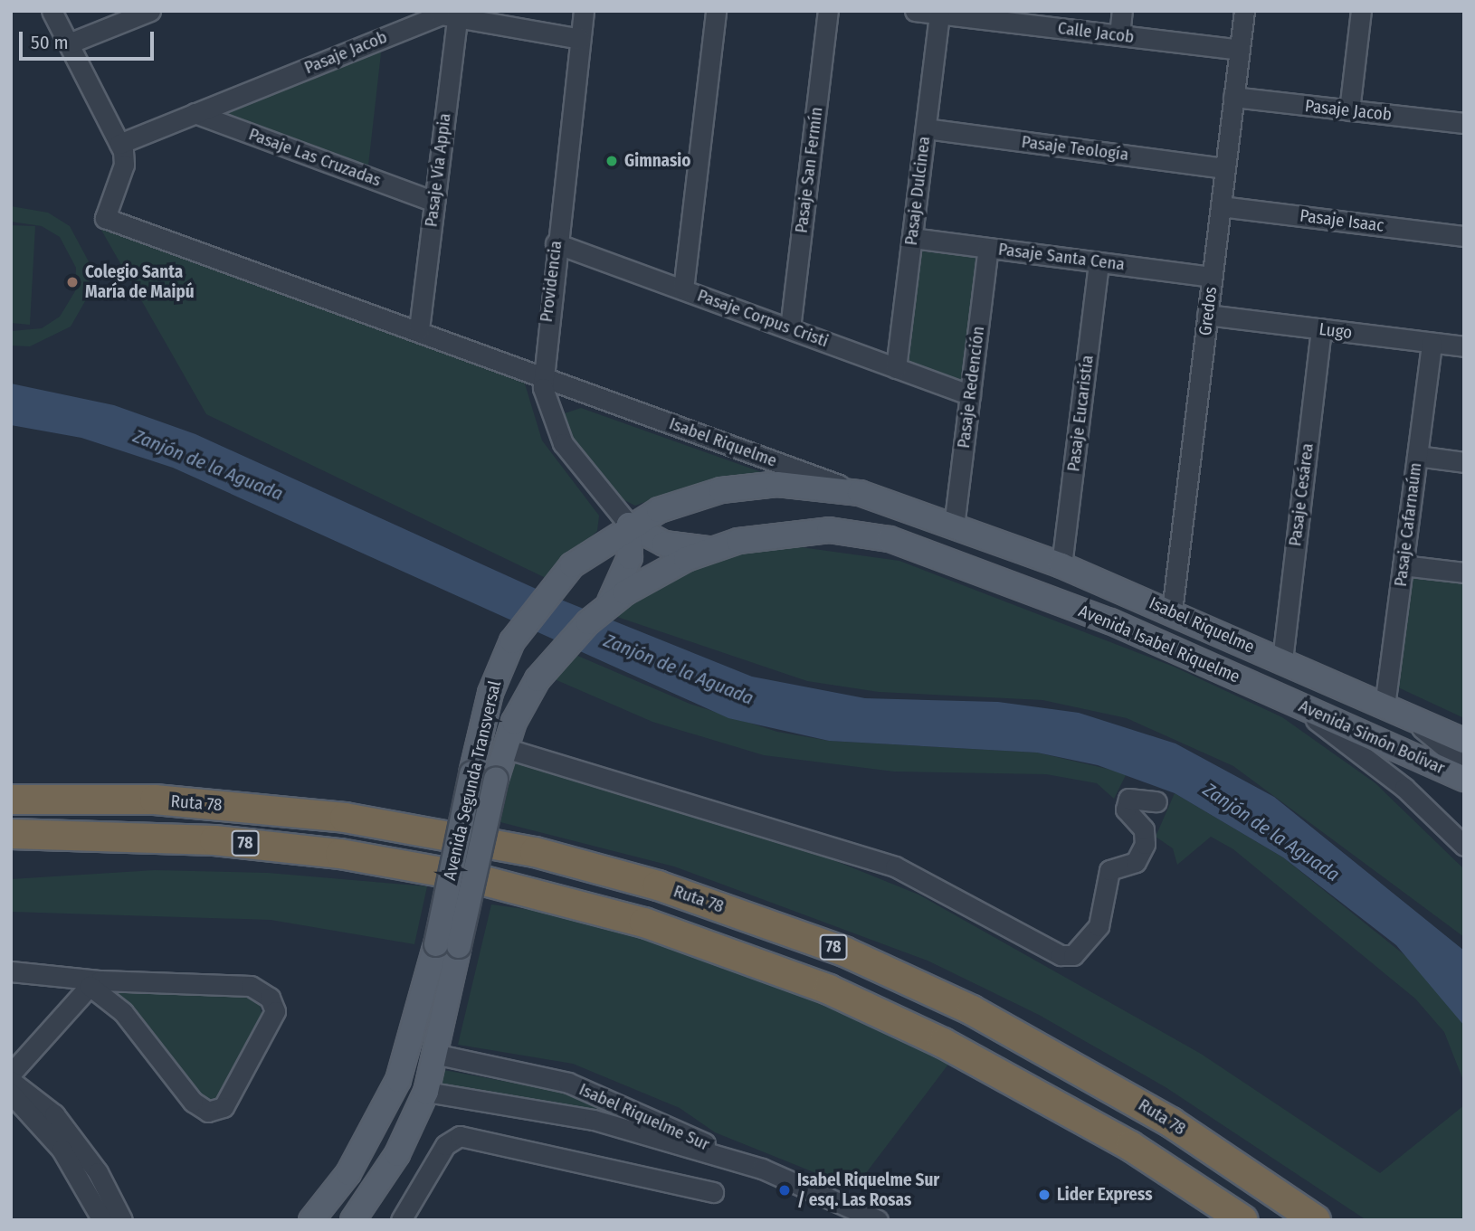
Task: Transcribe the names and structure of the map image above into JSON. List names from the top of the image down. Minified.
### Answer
{"streets":{"highway":["Ruta 78","78"],"main road":["Isabel Riquelme","Avenida Isabel Riquelme","Avenida Simón Bolívar","Avenida Segunda Transversal"],"street":["Calle Jacob","Pasaje Jacob","Pasaje Teología","Pasaje Las Cruzadas","Pasaje Vía Appia","Pasaje San Fermín","Pasaje Dulcinea","Pasaje Isaac","Pasaje Santa Cena","Providencia","Gredos","Pasaje Corpus Cristi","Lugo","Pasaje Redención","Pasaje Eucaristía","Pasaje Cesárea","Pasaje Cafarnaúm","Isabel Riquelme Sur"]},"crossings":[["Calle Jacob","Pasaje Dulcinea"],["Calle Jacob","Gredos"],["Pasaje Jacob","Pasaje Las Cruzadas"],["Pasaje Jacob","Pasaje Vía Appia"],["Pasaje Jacob","Providencia"],["Pasaje Jacob","Gredos"],["Pasaje Jacob","Isabel Riquelme"],["Pasaje Teología","Pasaje Dulcinea"],["Pasaje Teología","Gredos"],["Pasaje Las Cruzadas","Pasaje Vía Appia"],["Pasaje Vía Appia","Isabel Riquelme"],["Pasaje San Fermín","Pasaje Corpus Cristi"],["Pasaje Dulcinea","Pasaje Santa Cena"],["Pasaje Dulcinea","Pasaje Corpus Cristi"],["Pasaje Isaac","Gredos"],["Pasaje Santa Cena","Gredos"],["Pasaje Santa Cena","Pasaje Redención"],["Pasaje Santa Cena","Pasaje Eucaristía"],["Providencia","Pasaje Corpus Cristi"],["Providencia","Isabel Riquelme"],["Providencia","Avenida Segunda Transversal"],["Gredos","Lugo"],["Gredos","Isabel Riquelme"],["Pasaje Corpus Cristi","Pasaje Redención"],["Lugo","Pasaje Cesárea"],["Lugo","Pasaje Cafarnaúm"],["Pasaje Redención","Isabel Riquelme"],["Pasaje Eucaristía","Isabel Riquelme"],["Isabel Riquelme","Pasaje Cesárea"],["Isabel Riquelme","Pasaje Cafarnaúm"],["Isabel Riquelme","Avenida Simón Bolívar"],["Isabel Riquelme","Avenida Segunda Transversal"],["Pasaje Cafarnaúm","Avenida Simón Bolívar"],["Avenida Isabel Riquelme","Avenida Simón Bolívar"],["Avenida Isabel Riquelme","Avenida Segunda Transversal"],["Avenida Segunda Transversal","Isabel Riquelme Sur"]],"water":["Zanjón de la Aguada"],"places":["Gimnasio","Colegio Santa María de Maipú","Isabel Riquelme Sur / esq. Las Rosas","Lider Express"],"scale_bar":"50 m"}
